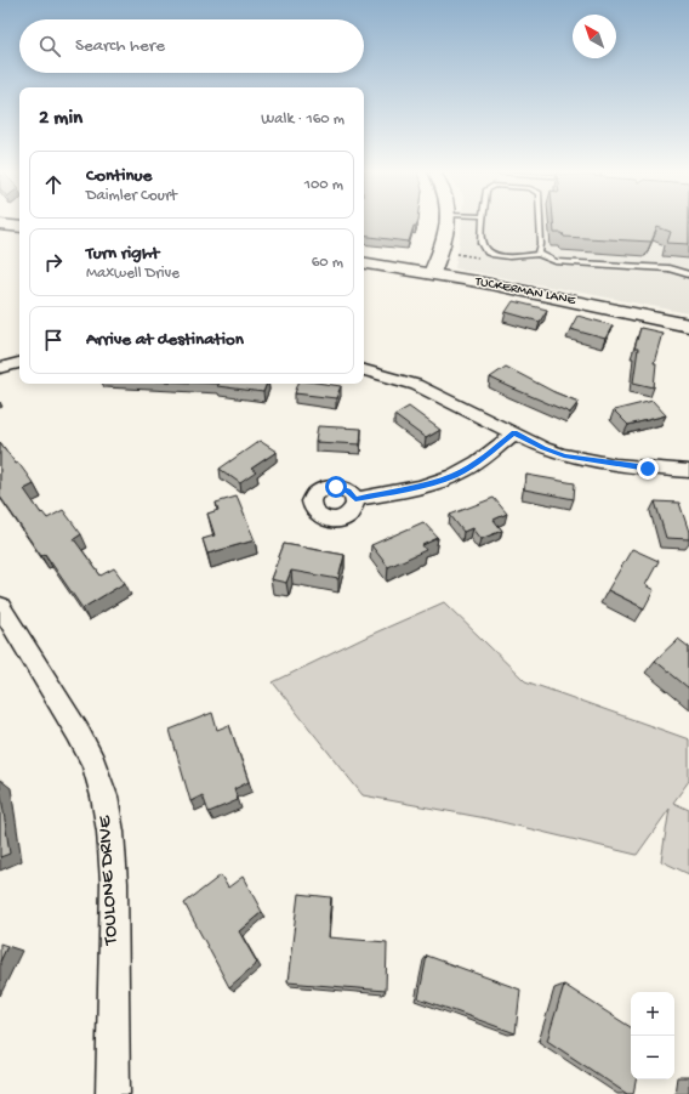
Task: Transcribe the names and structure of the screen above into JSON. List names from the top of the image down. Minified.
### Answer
{"streets":{"main road":["TUCKERMAN LANE"],"street":["TOULONE DRIVE"]},"north":"top left","page":{"search":"Search here","heading":["2 min","Walk · 160 m"],"list":[["Continue","Daimler Court","100 m"],["Turn right","Maxwell Drive","60 m"],"Arrive at destination"],"map_buttons":["+","−"]}}
